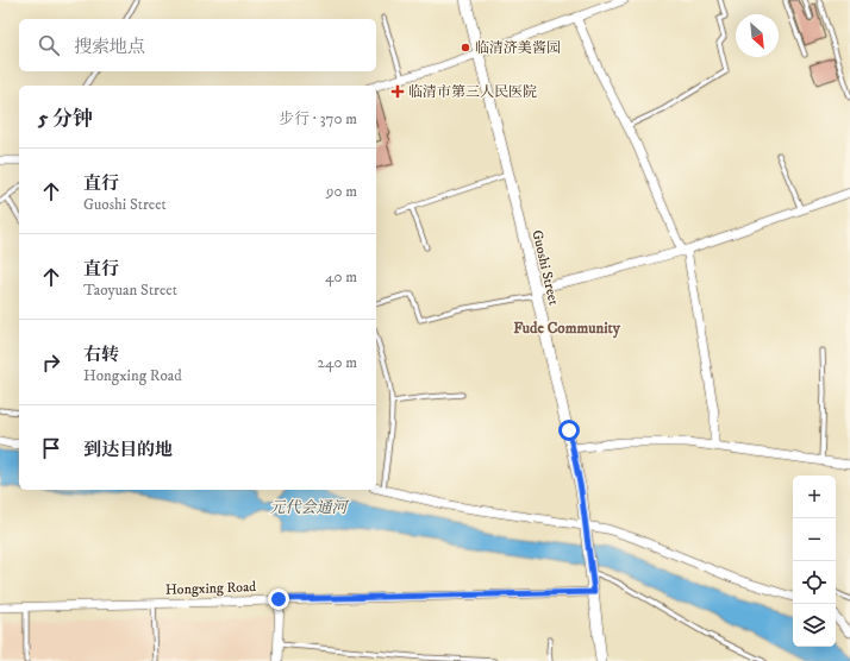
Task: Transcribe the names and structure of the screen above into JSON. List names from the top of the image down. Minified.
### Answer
{"streets":{"street":["Guoshi Street","Hongxing Road"]},"crossings":[["Guoshi Street","Hongxing Road"]],"districts":["Fude Community"],"water":["元代会通河"],"places":{"other":["临清济美酱园"],"health":["临清市第三人民医院"]},"north":"bottom right","page":{"search":"搜索地点","heading":["5 分钟","步行 · 370 m"],"list":[["直行","Guoshi Street","90 m"],["直行","Taoyuan Street","40 m"],["右转","Hongxing Road","240 m"],"到达目的地"],"map_buttons":["+","−"]}}
